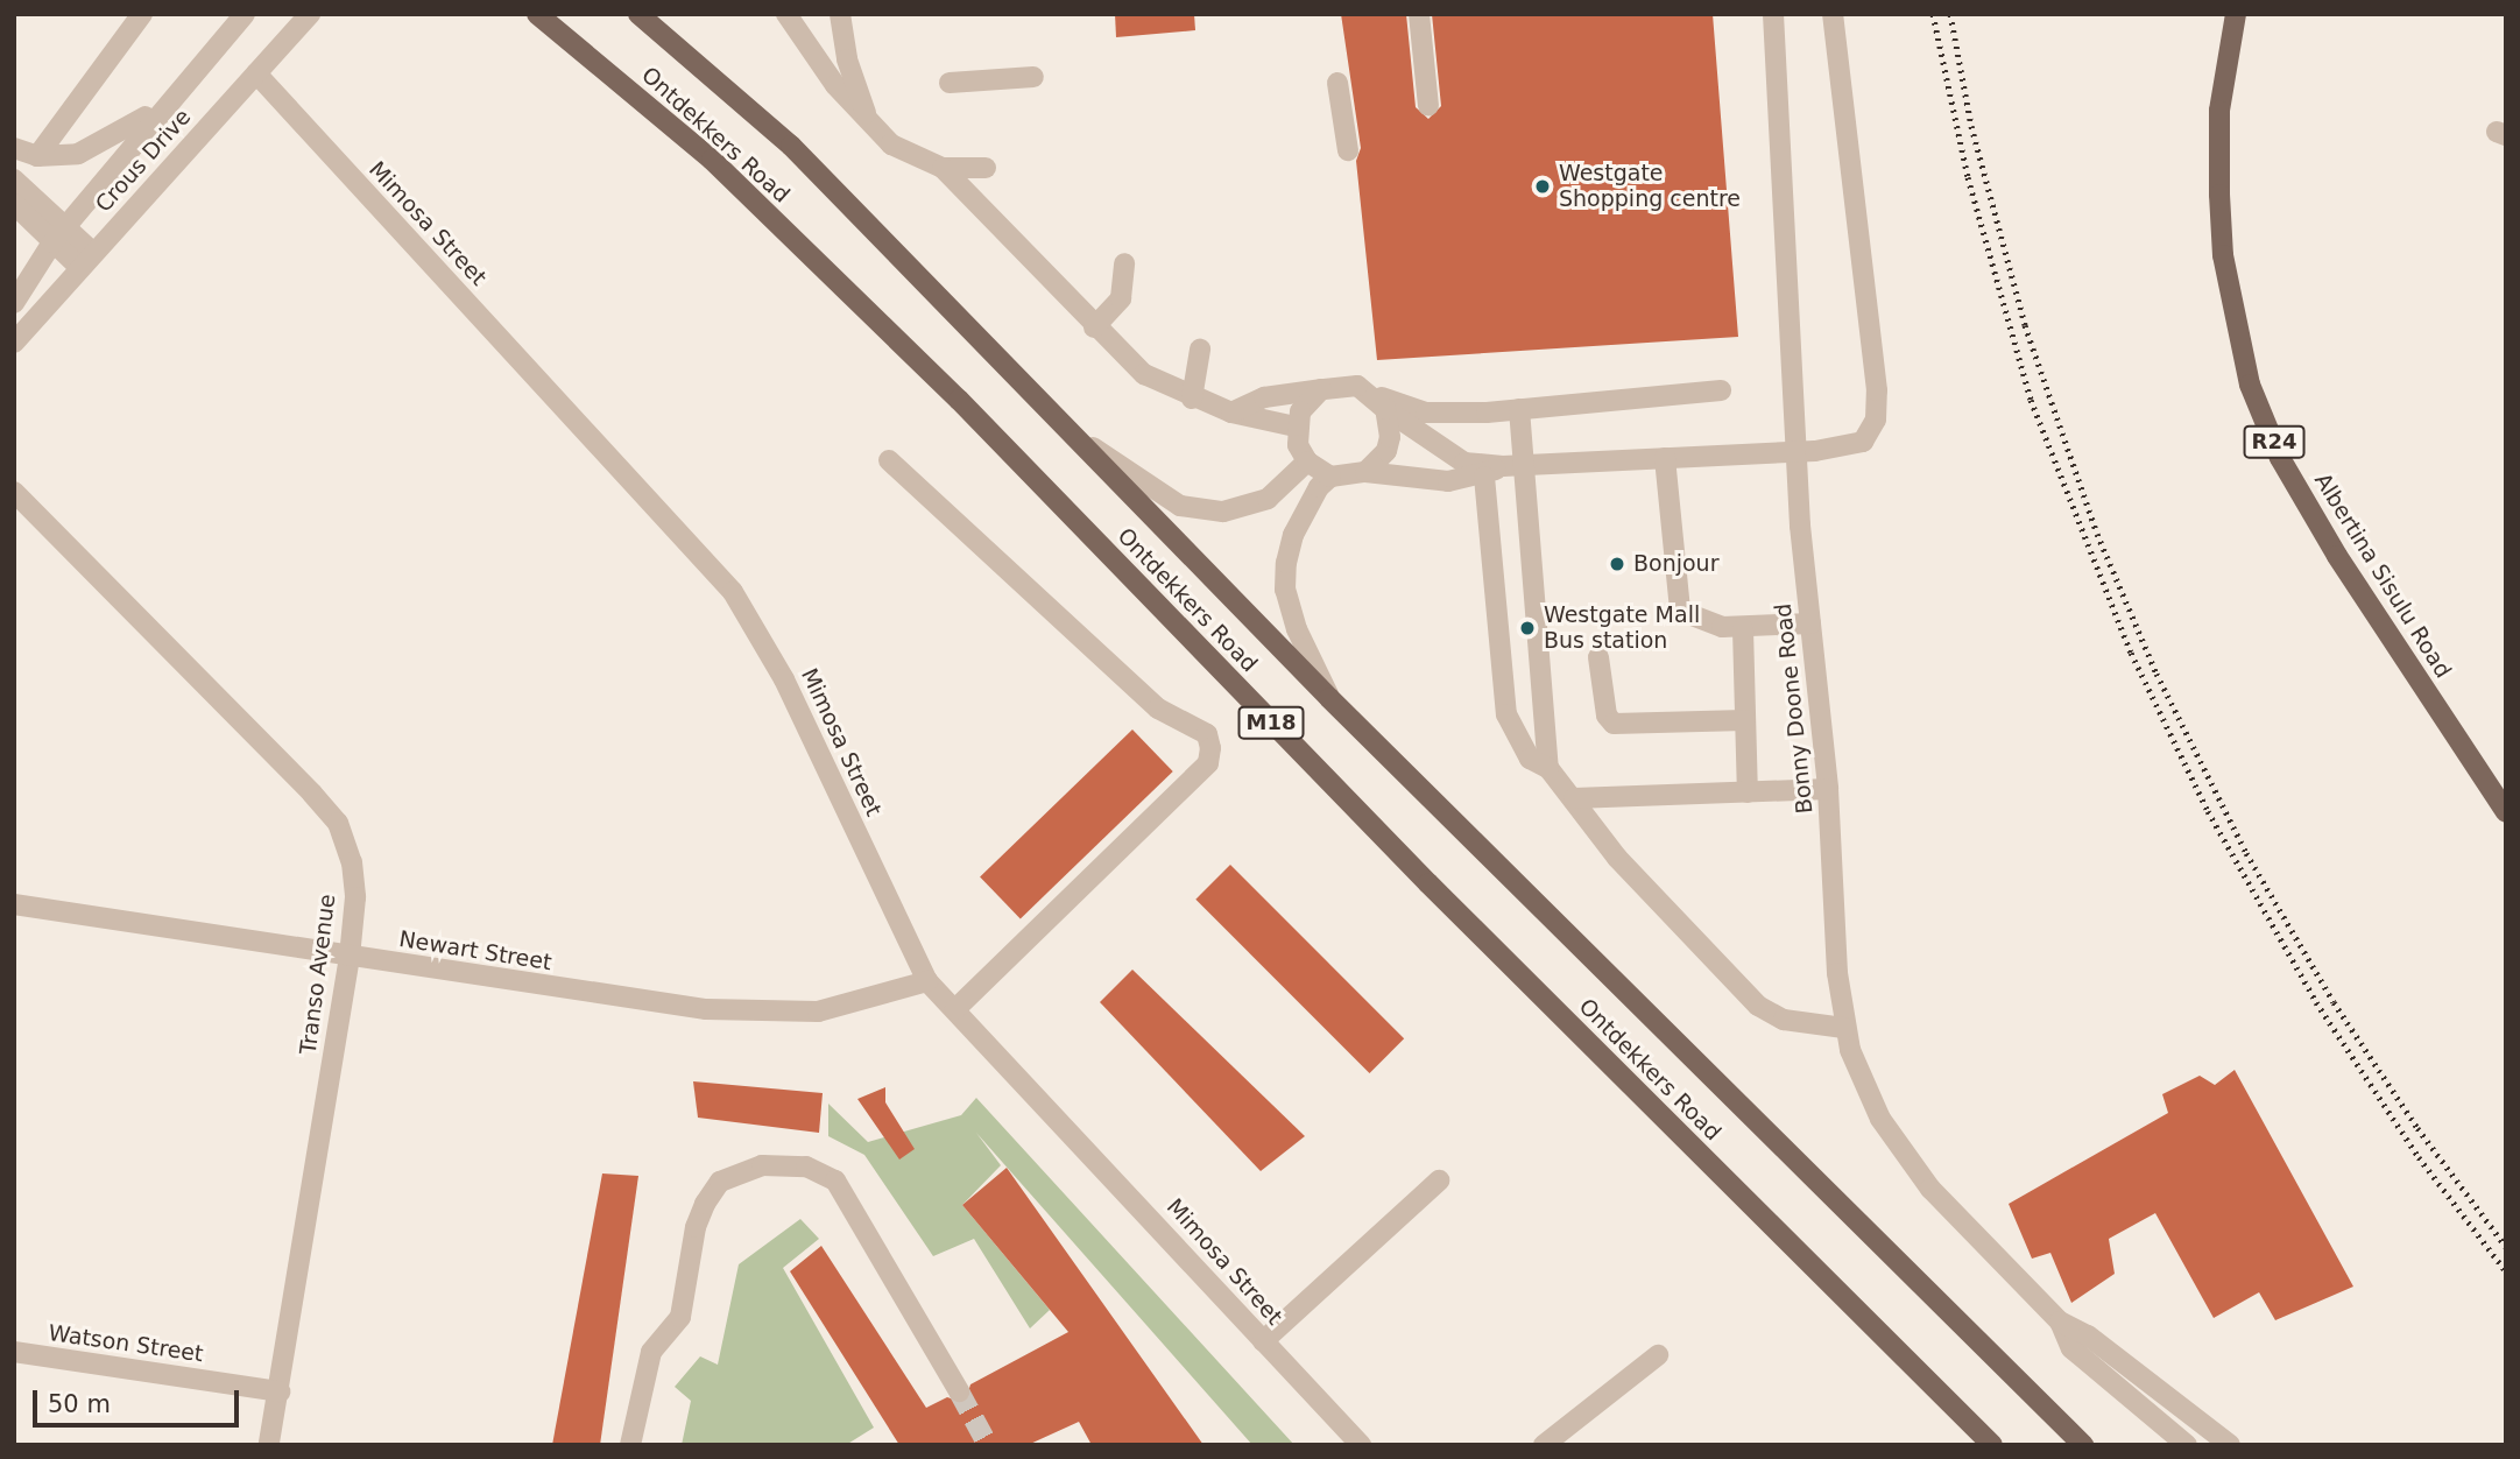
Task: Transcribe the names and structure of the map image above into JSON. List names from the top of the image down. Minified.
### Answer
{"streets":{"main road":["Ontdekkers Road","R24","Albertina Sisulu Road","M18"],"street":["Crous Drive","Mimosa Street","Bonny Doone Road","Newart Street","Transo Avenue","Watson Street"]},"crossings":[["Crous Drive","Mimosa Street"],["Mimosa Street","Newart Street"],["Newart Street","Transo Avenue"],["Transo Avenue","Watson Street"]],"places":["Westgate Shopping centre","Bonjour","Westgate Mall Bus station"],"scale_bar":"50 m"}
